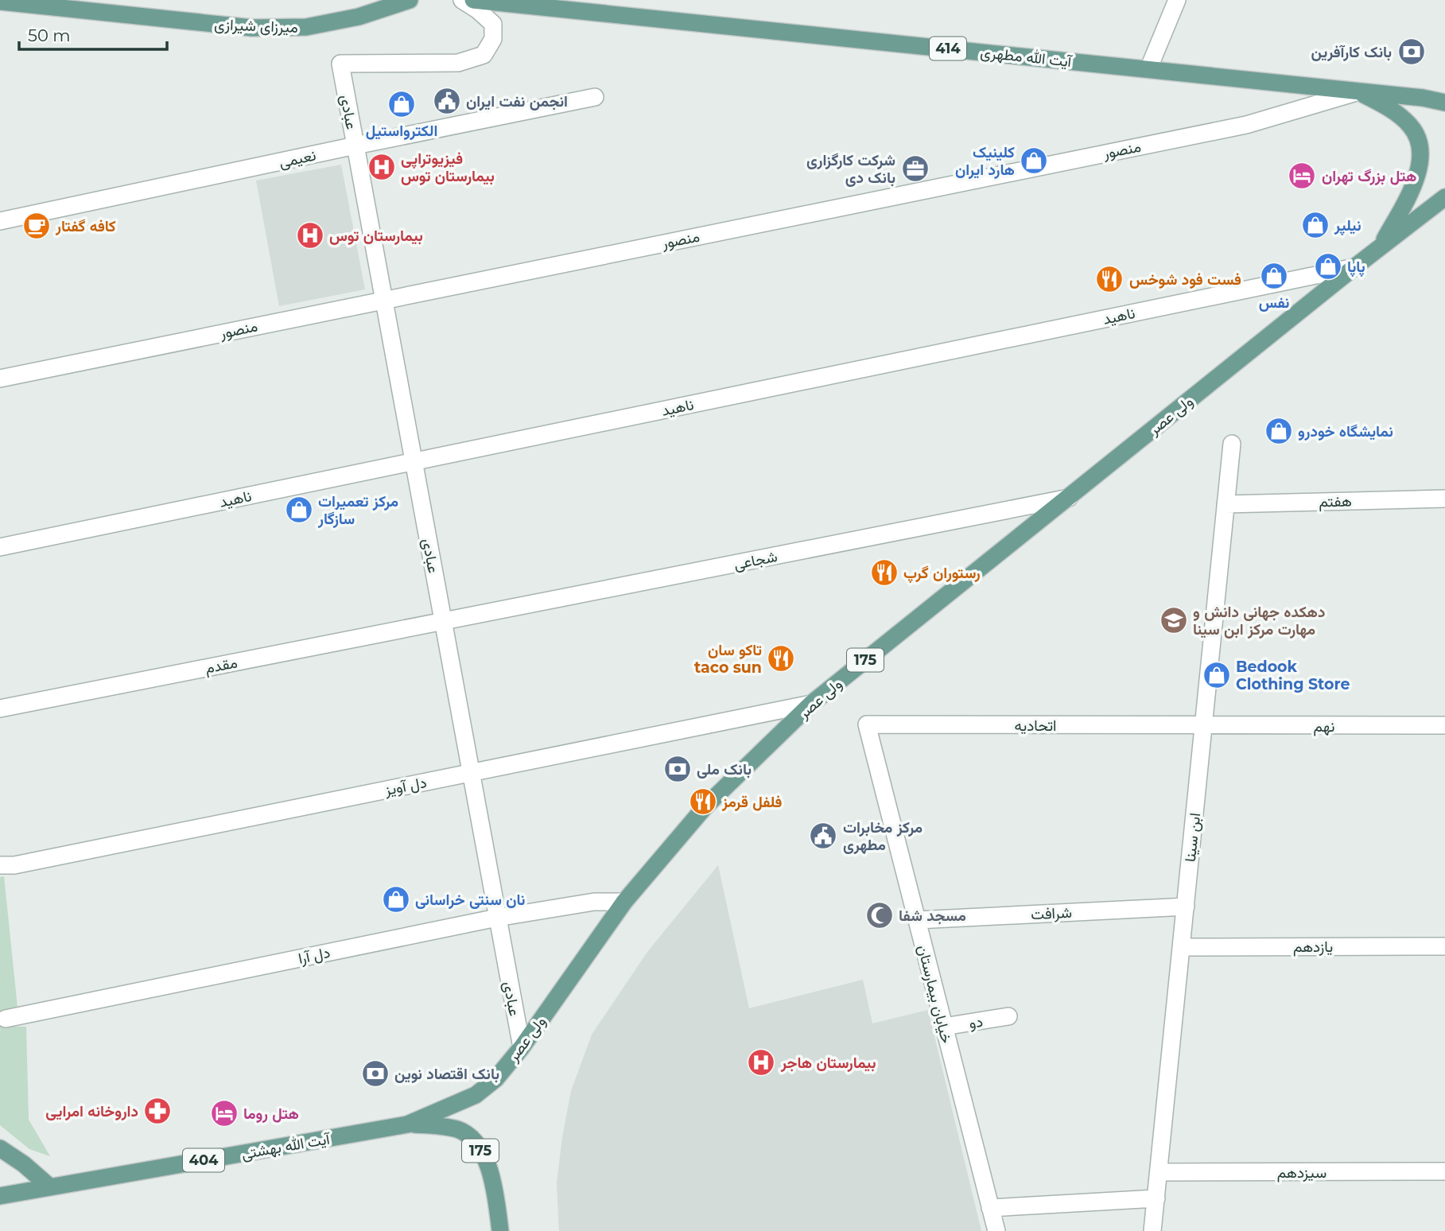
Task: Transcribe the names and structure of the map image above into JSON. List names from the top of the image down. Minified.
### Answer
{"streets":{"main road":["میرزای شیرازی","414","آیت الله مطهری","ولی عصر","175","آیت الله بهشتی","404"],"street":["عبادی","منصور","نعیمی","ناهید","هفتم","شجاعی","مقدم","اتحادیه","نهم","دل آویز","ابن سینا","شرافت","یازدهم","دل آرا","خیابان بیمارستان","دو","سیزدهم"]},"crossings":[["آیت الله مطهری","منصور"],["عبادی","منصور"],["عبادی","نعیمی"],["عبادی","ناهید"],["عبادی","ولی عصر"],["عبادی","شجاعی"],["عبادی","مقدم"],["عبادی","دل آویز"],["عبادی","دل آرا"],["ناهید","ولی عصر"],["ولی عصر","شجاعی"],["ولی عصر","175"],["ولی عصر","دل آویز"],["ولی عصر","دل آرا"],["ولی عصر","آیت الله بهشتی"],["هفتم","ابن سینا"],["شجاعی","مقدم"],["175","آیت الله بهشتی"],["اتحادیه","نهم"],["اتحادیه","ابن سینا"],["اتحادیه","خیابان بیمارستان"],["نهم","ابن سینا"],["ابن سینا","شرافت"],["ابن سینا","یازدهم"],["ابن سینا","سیزدهم"],["شرافت","خیابان بیمارستان"],["خیابان بیمارستان","دو"]],"places":{"bank":["بانک کارآفرین","بانک ملی","بانک اقتصاد نوین"],"public building":["انجمن نفت ایران","مرکز مخابرات مطهری"],"shop":["الکترواستیل","کلینیک هارد ایران","نیلپر","پاپا","نفس","نمایشگاه خودرو","مرکز تعمیرات سازگار","Bedook Clothing Store","نان سنتی خراسانی"],"hospital":["فیزیوتراپی بیمارستان توس","بیمارستان توس","بیمارستان هاجر"],"office":["شرکت کارگزاری بانک دی"],"hotel":["هتل بزرگ تهران","هتل روما"],"cafe":["کافه گفتار"],"restaurant":["فست فود شوخس","رستوران گرپ","تاکو سان taco sun","فلفل‌ قرمز"],"school or university":["دهکده جهانی دانش و مهارت مرکز ابن سینا"],"mosque":["مسجد شفا"],"pharmacy":["داروخانه امرایی"]},"scale_bar":"50 m"}
